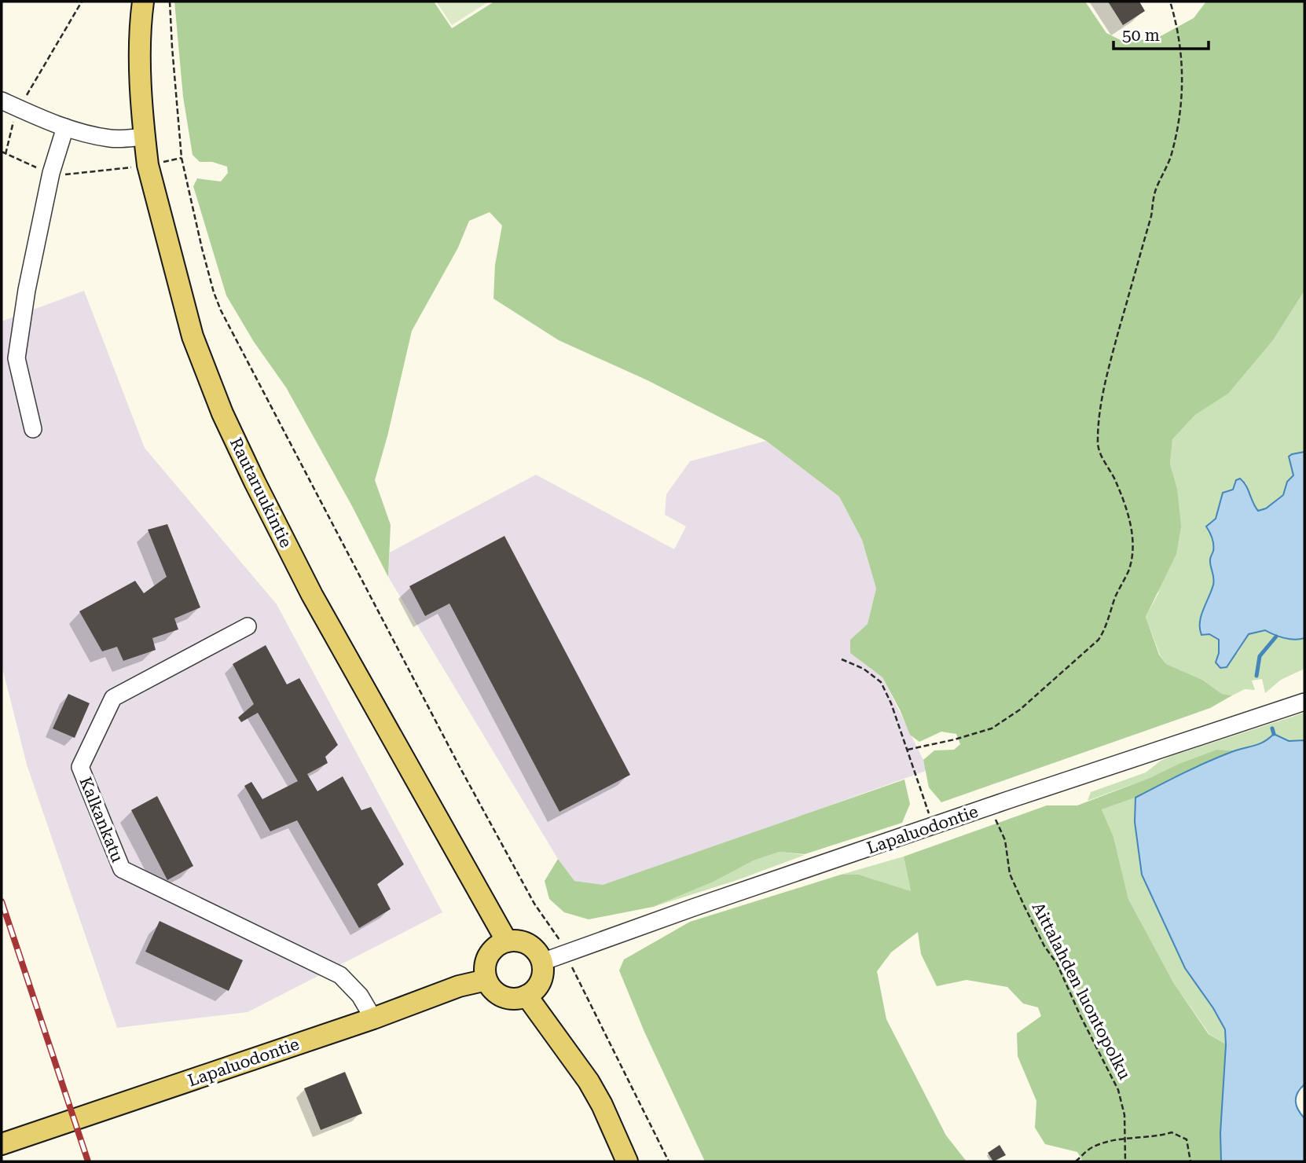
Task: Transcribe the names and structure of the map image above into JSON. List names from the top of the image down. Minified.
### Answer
{"streets":{"main road":["Rautaruukintie","Lapaluodontie"],"street":["Kalkankatu"],"path":["Aittalahden luontopolku"]},"crossings":[["Rautaruukintie","Lapaluodontie"],["Kalkankatu","Lapaluodontie"],["Lapaluodontie","Aittalahden luontopolku"]],"scale_bar":"50 m"}
